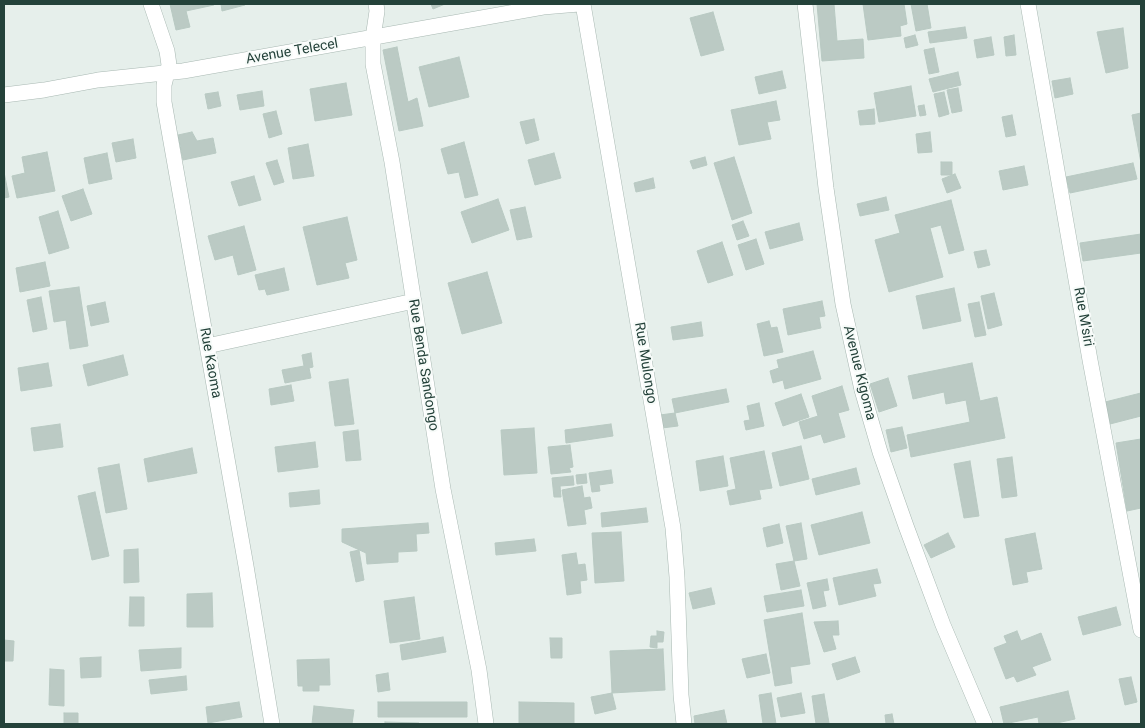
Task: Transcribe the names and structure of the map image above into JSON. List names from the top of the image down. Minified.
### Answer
{"streets":{"street":["Avenue Telecel","Rue M'siri","Rue Kaoma","Rue Mulongo","Rue Benda Sandongo","Avenue Kigoma"]},"crossings":[["Avenue Telecel","Rue Kaoma"],["Avenue Telecel","Rue Benda Sandongo"]]}
